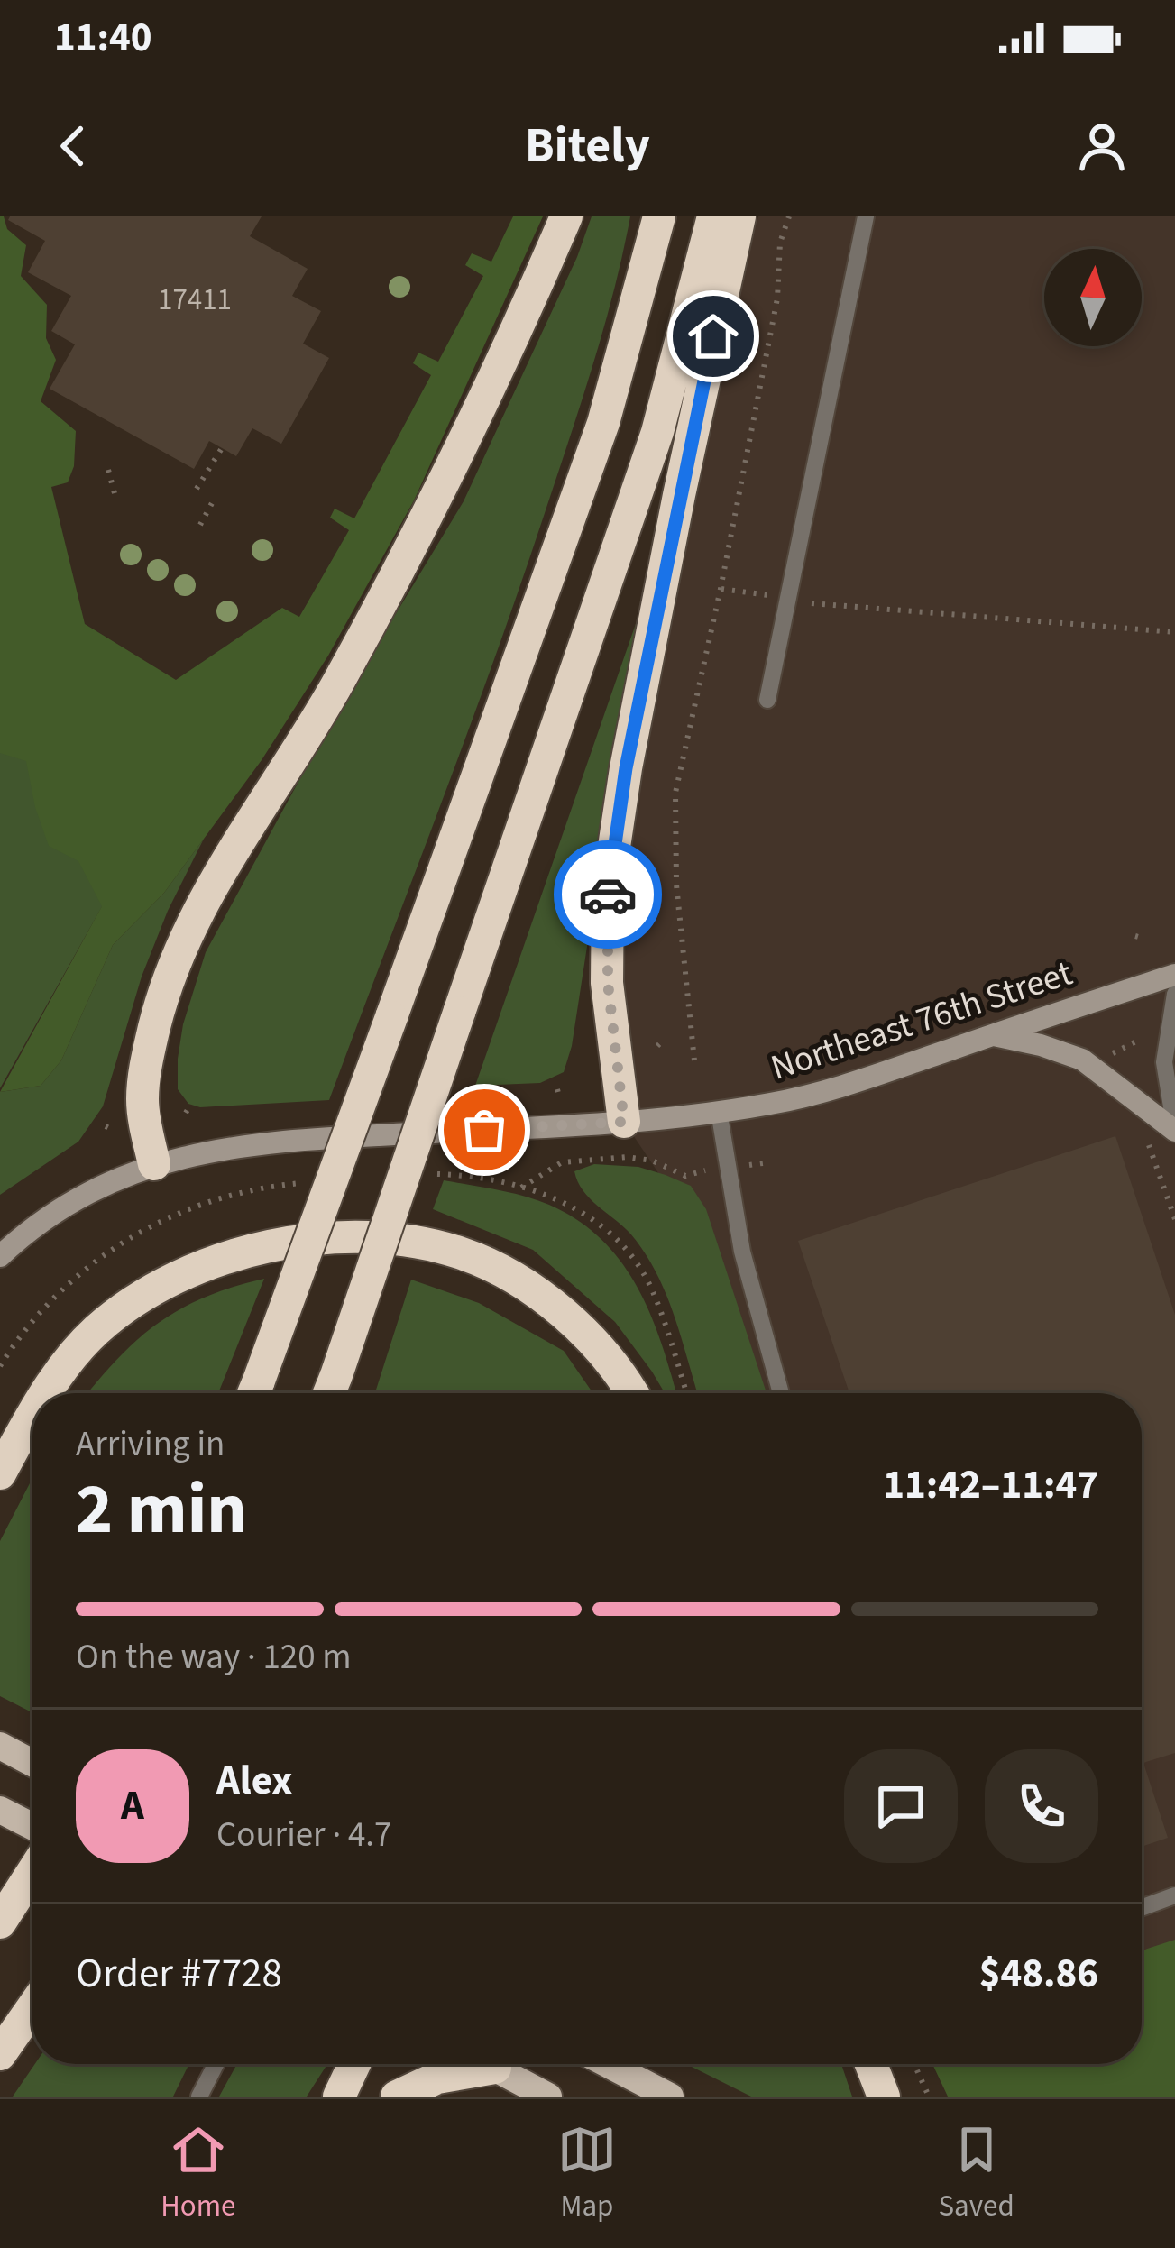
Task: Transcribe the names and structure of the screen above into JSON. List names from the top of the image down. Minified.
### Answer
{"streets":{"street":["Northeast 76th Street"]},"house_numbers":["17411"],"north":"top","page":{"status":"11:40","header":"Bitely","heading":["2 min","Arriving in","11:42–11:47"],"panel":["Alex","Courier · 4.7","Order #7728","$48.86"],"bar":"On the way · 120 m","round":"A","tabs":["Home","Map","Saved"]}}
